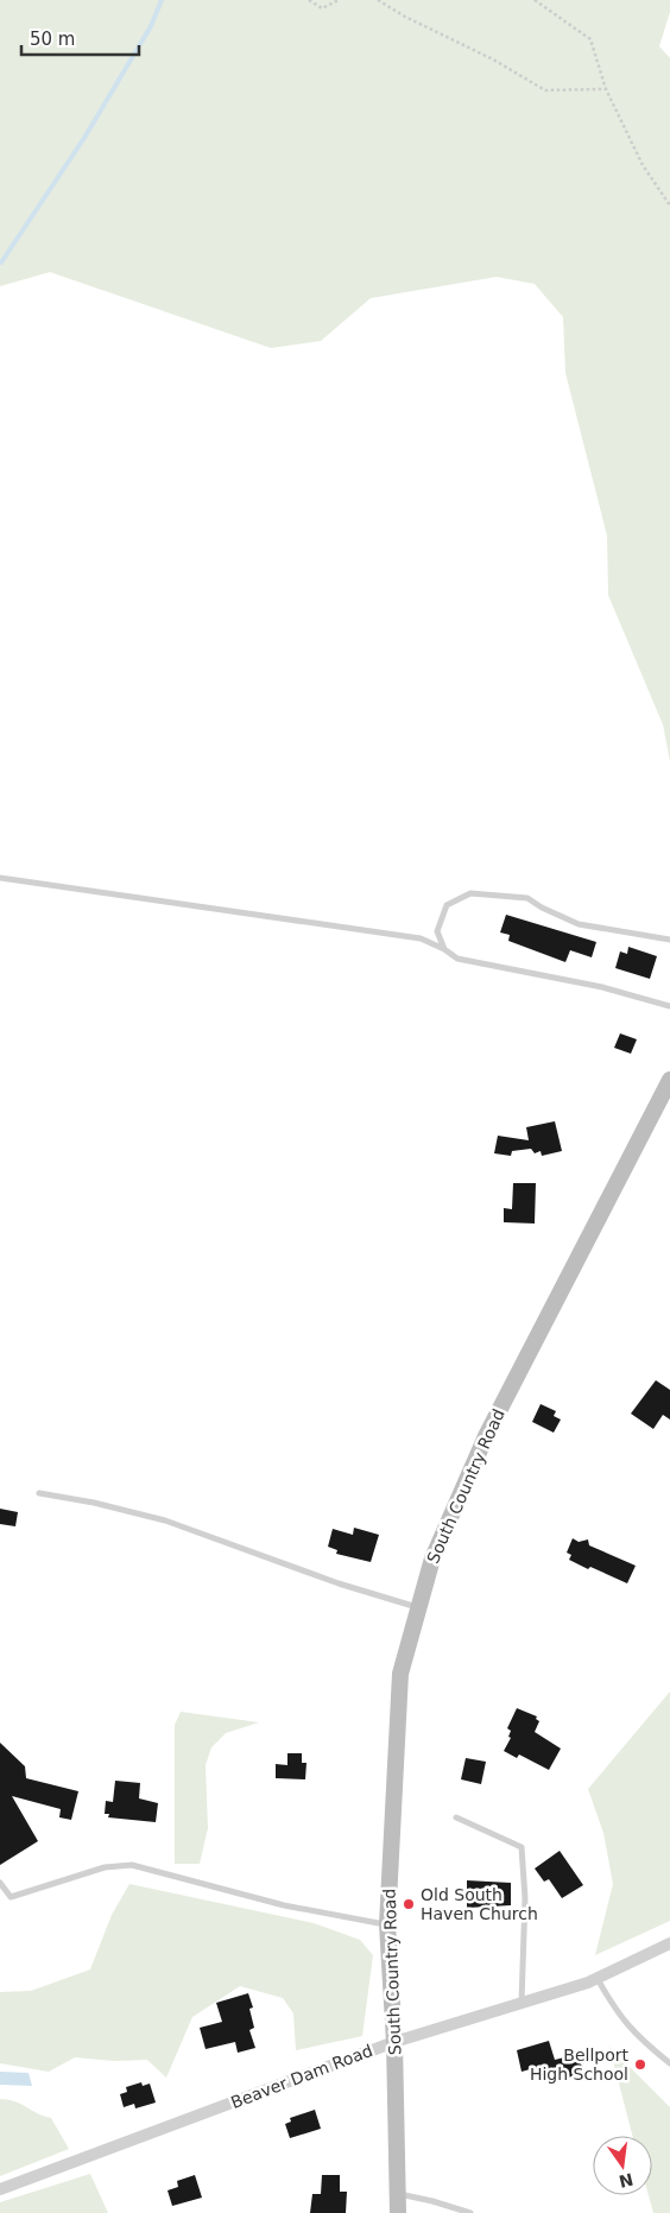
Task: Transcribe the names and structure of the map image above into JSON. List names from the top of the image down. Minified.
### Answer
{"streets":{"main road":["South Country Road"],"street":["Beaver Dam Road"]},"crossings":[["South Country Road","Beaver Dam Road"]],"places":["Old South Haven Church","Bellport High School"],"scale_bar":"50 m","north":"bottom"}
